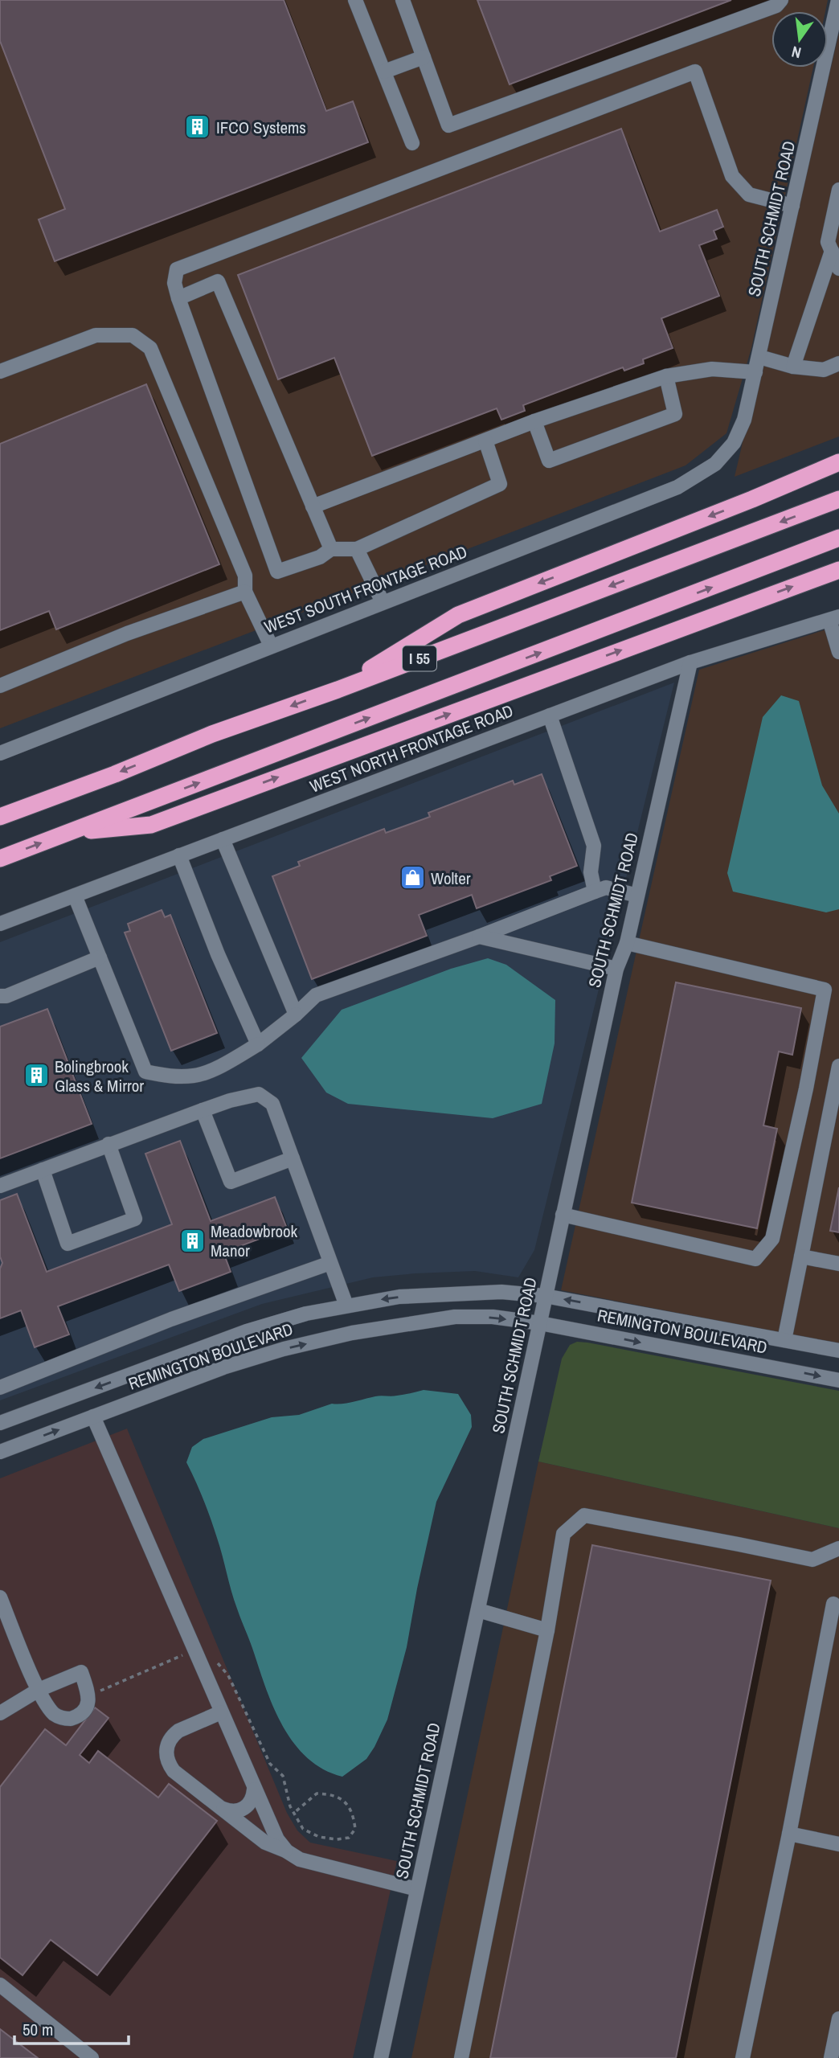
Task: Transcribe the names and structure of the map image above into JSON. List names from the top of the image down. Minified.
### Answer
{"streets":{"highway":["I 55"],"street":["SOUTH SCHMIDT ROAD","WEST SOUTH FRONTAGE ROAD","WEST NORTH FRONTAGE ROAD","REMINGTON BOULEVARD"]},"crossings":[["SOUTH SCHMIDT ROAD","WEST SOUTH FRONTAGE ROAD"],["SOUTH SCHMIDT ROAD","WEST NORTH FRONTAGE ROAD"],["SOUTH SCHMIDT ROAD","REMINGTON BOULEVARD"]],"places":{"building":["IFCO Systems","Bolingbrook Glass & Mirror","Meadowbrook Manor"],"shop":["Wolter"]},"scale_bar":"50 m","north":"bottom"}
